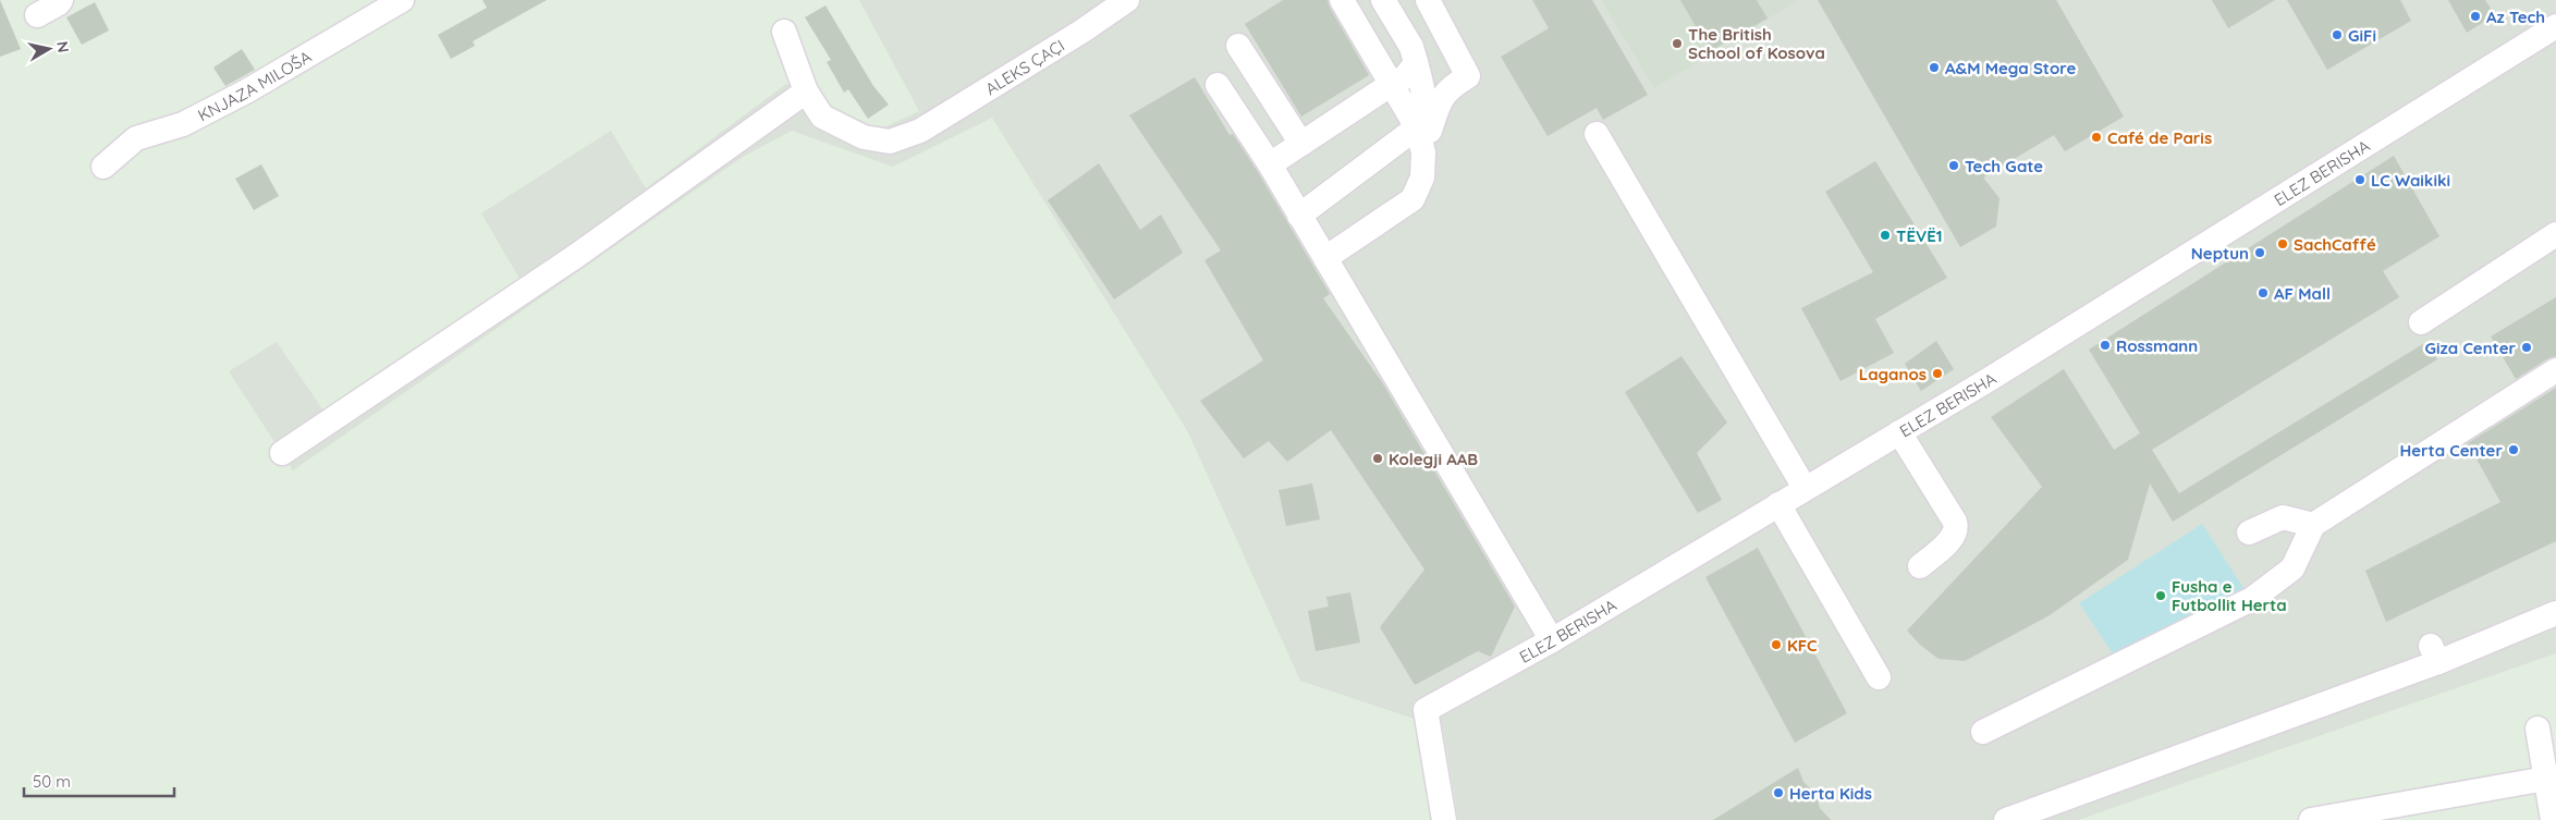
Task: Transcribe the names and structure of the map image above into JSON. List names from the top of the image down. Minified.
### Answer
{"streets":{"street":["ALEKS ÇAÇI","KNJAZA MILOŠA","ELEZ BERISHA"]},"places":["Az Tech","GiFi","The British School of Kosova","A&M Mega Store","Café de Paris","Tech Gate","LC Waikiki","TËVË1","SachCaffé","Neptun","AF Mall","Rossmann","Giza Center","Laganos","Herta Center","Kolegji AAB","Fusha e Futbollit Herta","KFC","Herta Kids"],"scale_bar":"50 m","north":"right"}
